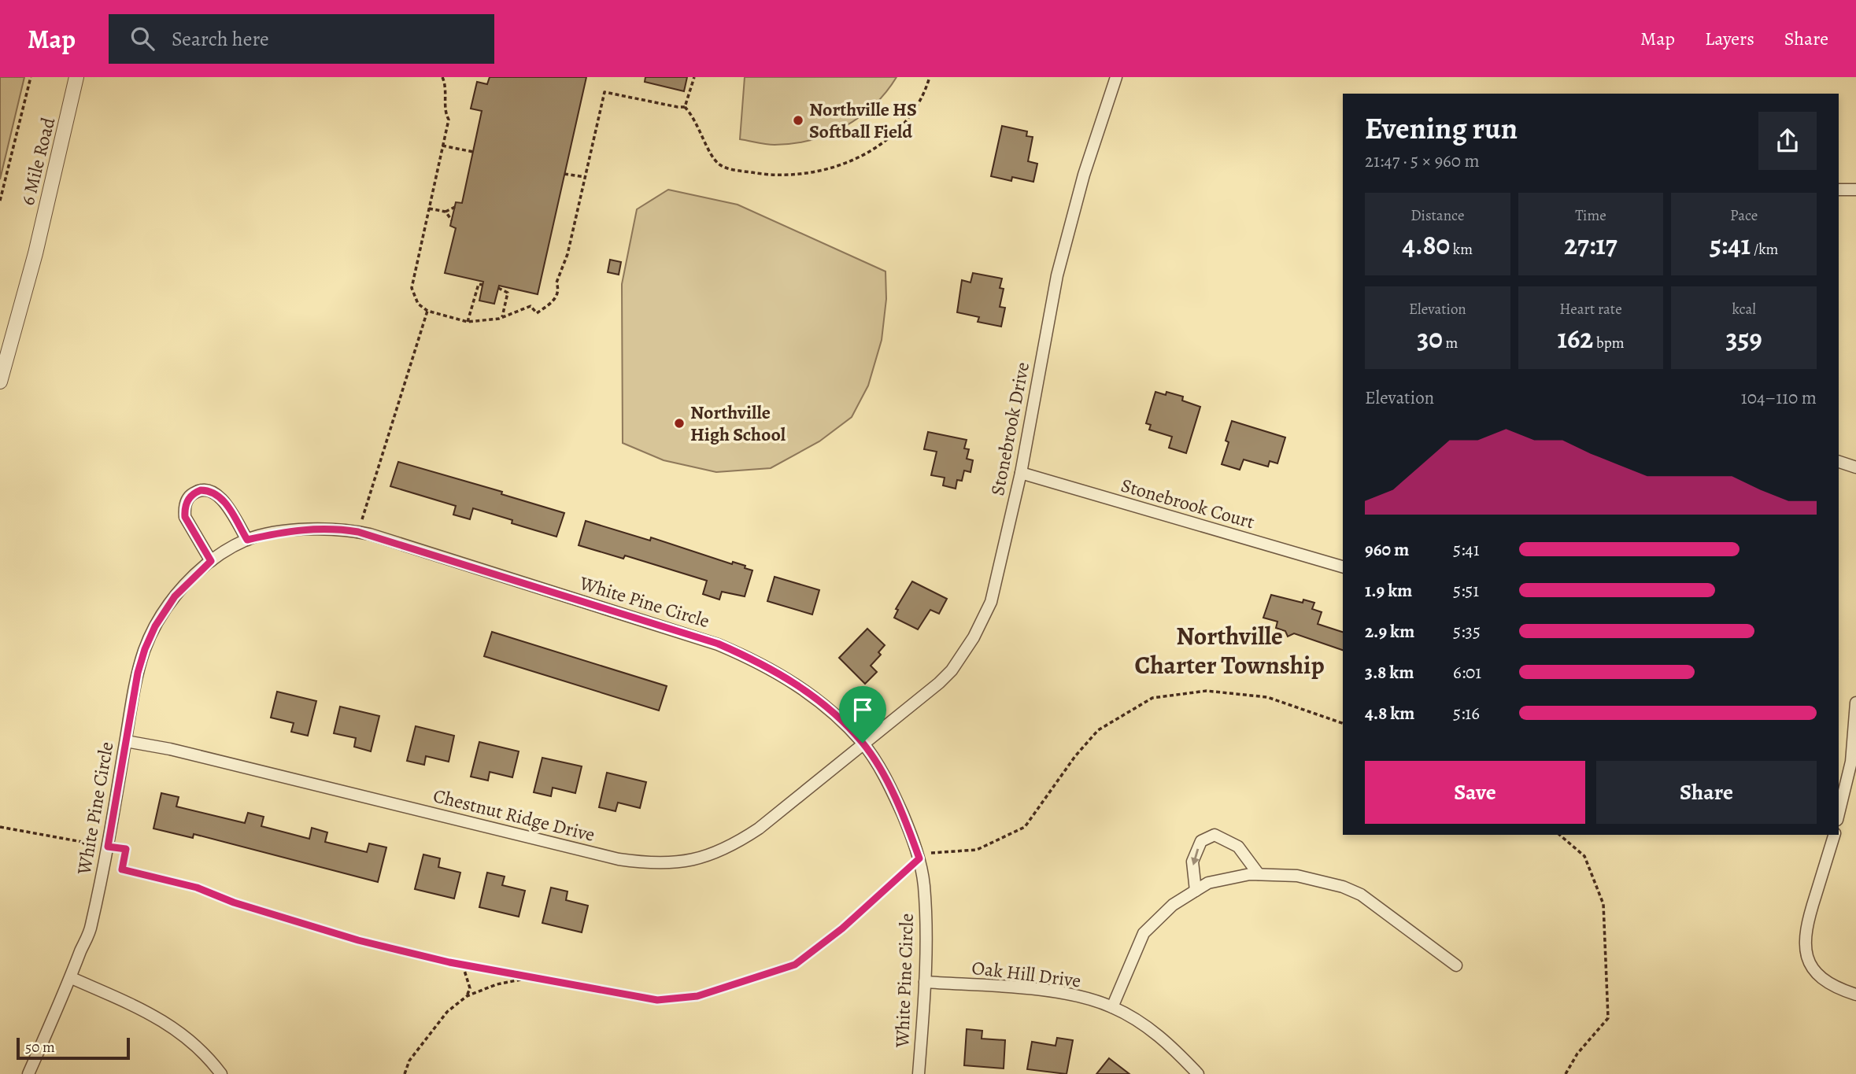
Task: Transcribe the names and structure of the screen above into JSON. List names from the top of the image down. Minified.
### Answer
{"streets":{"street":["6 Mile Road","Stonebrook Drive","Stonebrook Court","White Pine Circle","Chestnut Ridge Drive","Oak Hill Drive"]},"crossings":[["Stonebrook Drive","Stonebrook Court"],["Stonebrook Drive","White Pine Circle"],["Stonebrook Drive","Chestnut Ridge Drive"],["White Pine Circle","Chestnut Ridge Drive"],["White Pine Circle","Oak Hill Drive"]],"districts":["Northville Charter Township"],"places":["Northville HS Softball Field","Northville High School"],"scale_bar":"50 m","page":{"header":"Map","search":"Search here","nav":["Map","Layers","Share"],"heading":["Evening run","21:47 · 5 × 960 m"],"stats":[["Distance","4.80 km"],["Time","27:17"],["Pace","5:41 /km"],["Elevation","30 m"],["Heart rate","162 bpm"],["kcal","359"]],"chart":["Elevation","104–110 m"],"list":[{"name":"960 m","note":"5:41"},{"name":"1.9 km","note":"5:51"},{"name":"2.9 km","note":"5:35"},{"name":"3.8 km","note":"6:01"},{"name":"4.8 km","note":"5:16"}],"buttons":["Save","Share"],"scale":"50 m"}}
